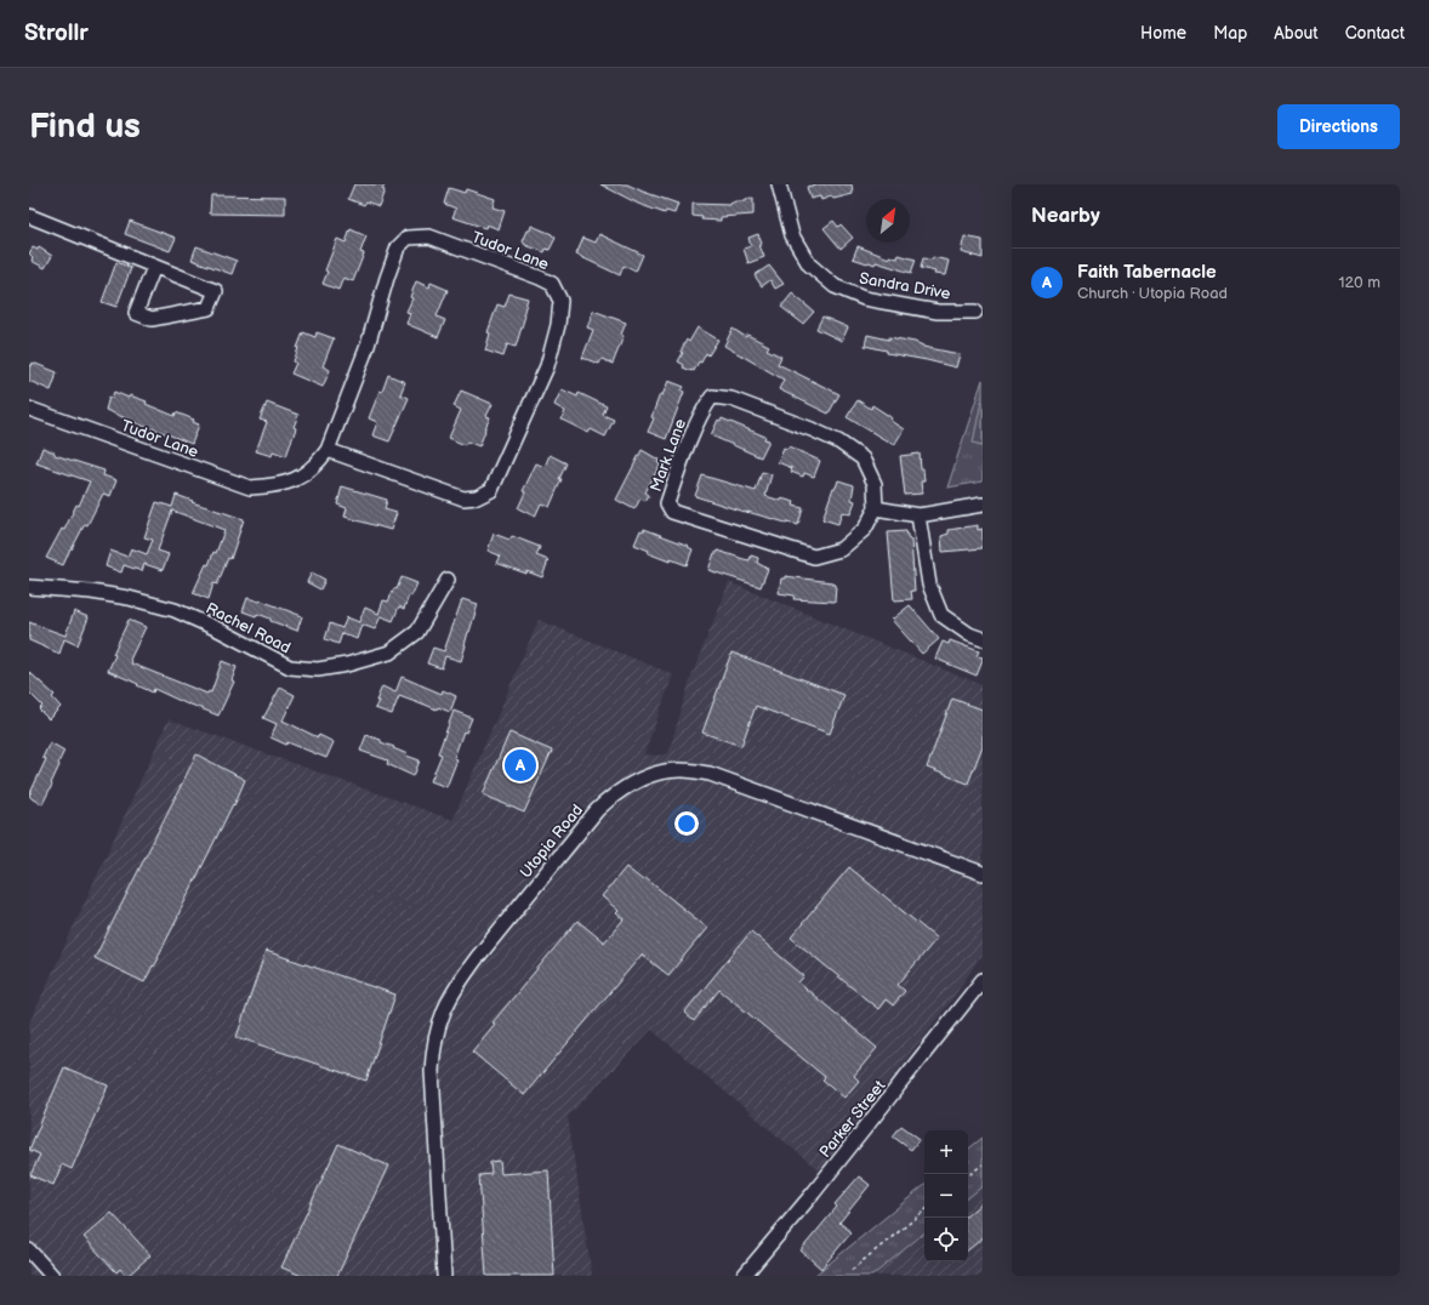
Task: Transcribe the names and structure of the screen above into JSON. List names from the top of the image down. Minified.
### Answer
{"streets":{"street":["Tudor Lane","Sandra Drive","Mark Lane","Rachel Road","Utopia Road","Parker Street"]},"north":"top right","page":{"header":"Strollr","nav":["Home","Map","About","Contact"],"buttons":"Directions","title":"Find us","heading":"Nearby","list":[{"mark":"A","name":"Faith Tabernacle","note":"Church · Utopia Road","value":"120 m"}],"pins":"A","map_buttons":["+","−"]}}
